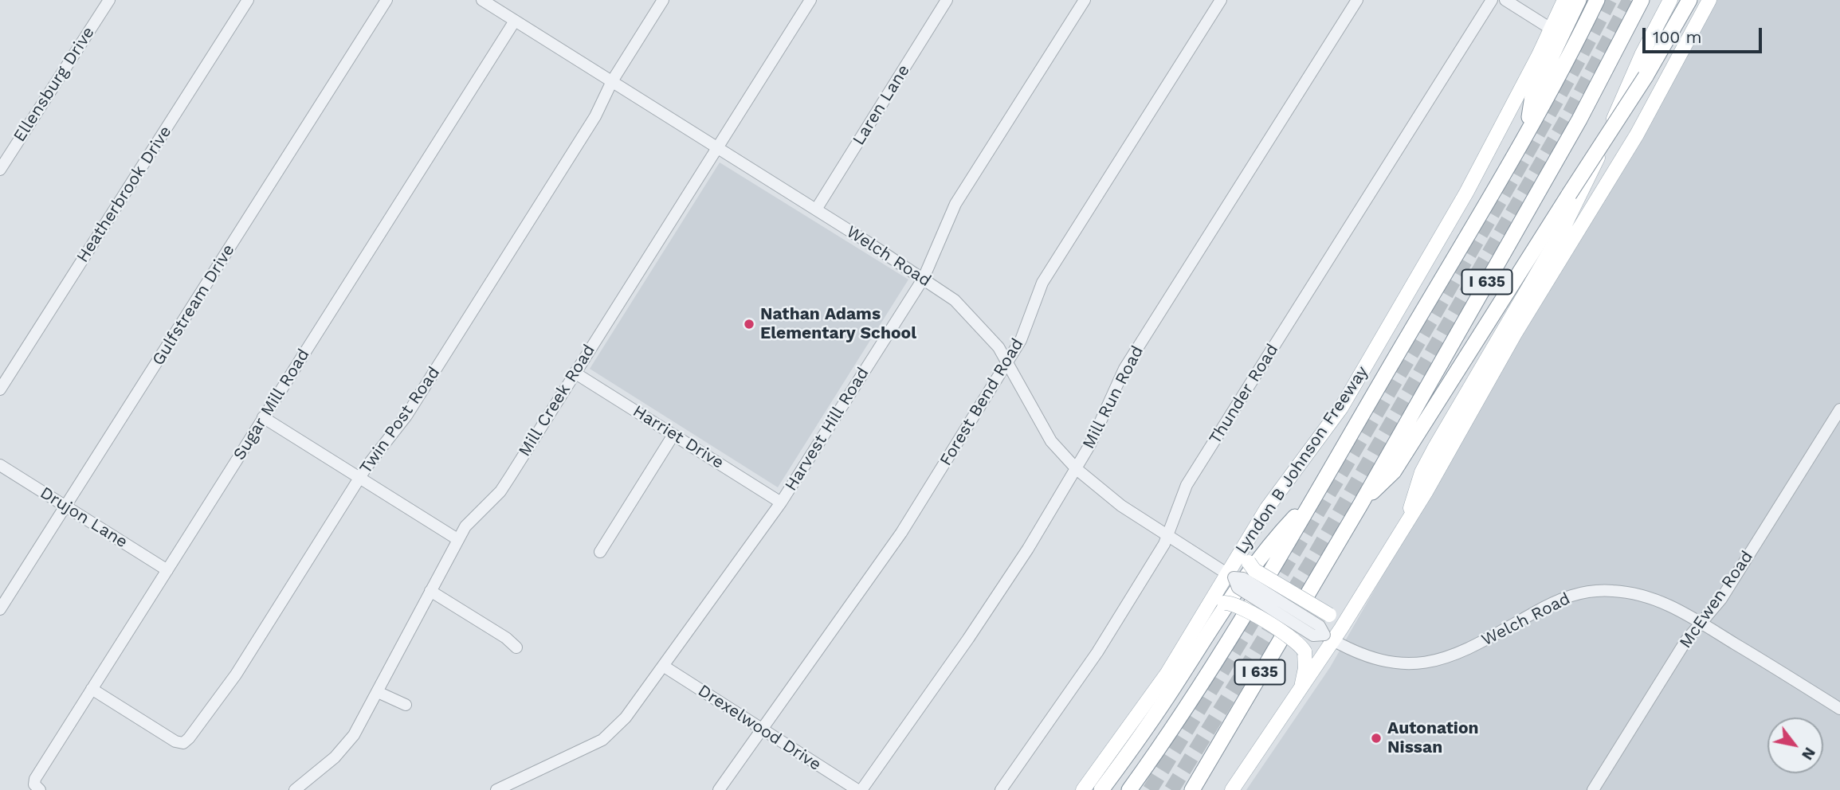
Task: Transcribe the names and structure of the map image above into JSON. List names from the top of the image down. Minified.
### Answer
{"streets":{"highway":["I 635","Lyndon B Johnson Freeway"],"street":["Ellensburg Drive","Laren Lane","Heatherbrook Drive","Welch Road","Gulfstream Drive","Thunder Road","Mill Run Road","Mill Creek Road","Forest Bend Road","Sugar Mill Road","Twin Post Road","Harvest Hill Road","Harriet Drive","Drujon Lane","McEwen Road","Drexelwood Drive"]},"crossings":[["Laren Lane","Welch Road"],["Welch Road","Thunder Road"],["Welch Road","Mill Run Road"],["Welch Road","Mill Creek Road"],["Welch Road","Forest Bend Road"],["Welch Road","Sugar Mill Road"],["Welch Road","Twin Post Road"],["Welch Road","Harvest Hill Road"],["Welch Road","Lyndon B Johnson Freeway"],["Welch Road","McEwen Road"],["Gulfstream Drive","Drujon Lane"],["Mill Creek Road","Harriet Drive"],["Forest Bend Road","Drexelwood Drive"],["Sugar Mill Road","Twin Post Road"],["Sugar Mill Road","Drujon Lane"],["Harvest Hill Road","Harriet Drive"],["Harvest Hill Road","Drexelwood Drive"]],"places":["Nathan Adams Elementary School","Autonation Nissan"],"scale_bar":"100 m","north":"bottom right"}
